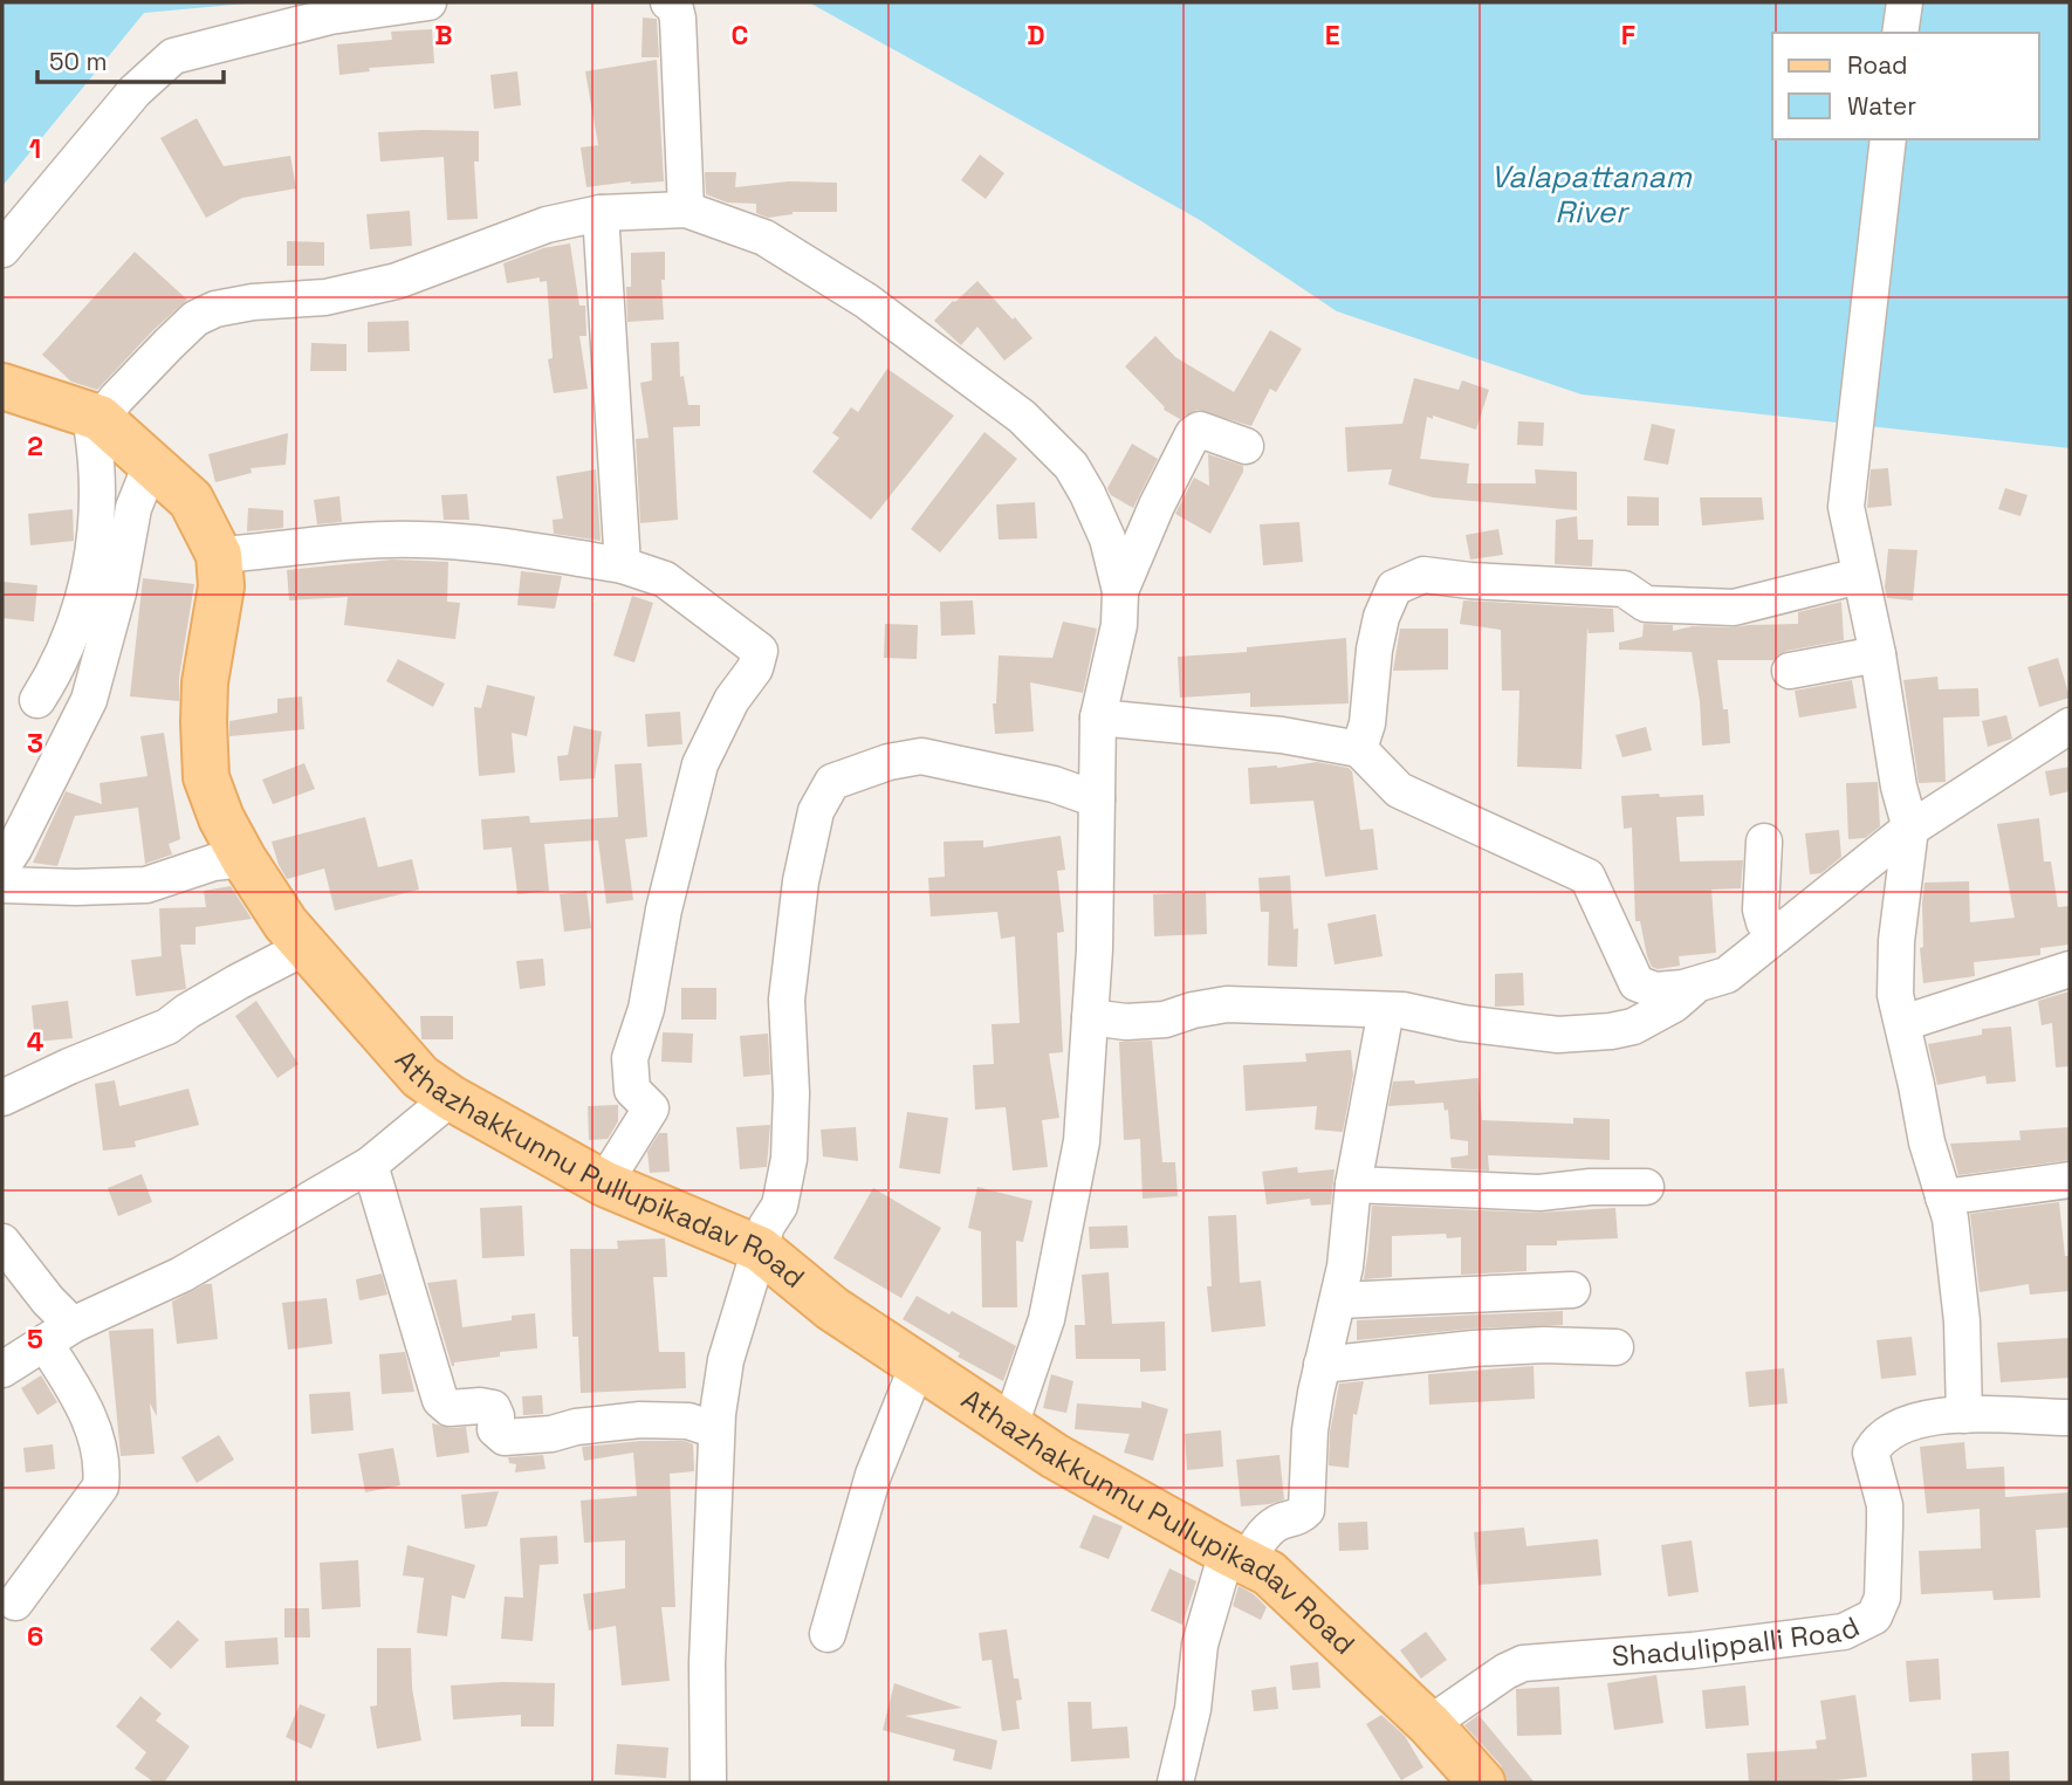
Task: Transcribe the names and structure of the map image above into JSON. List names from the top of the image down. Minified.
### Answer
{"streets":{"main road":["Athazhakkunnu Pullupikadav Road"],"street":["Shadulippalli Road"]},"crossings":[["Athazhakkunnu Pullupikadav Road","Shadulippalli Road"]],"water":["Valapattanam River"],"legend":["Road","Water"],"scale_bar":"50 m","grid":{"columns":["B","C","D","E","F"],"rows":["1","2","3","4","5","6"]}}
